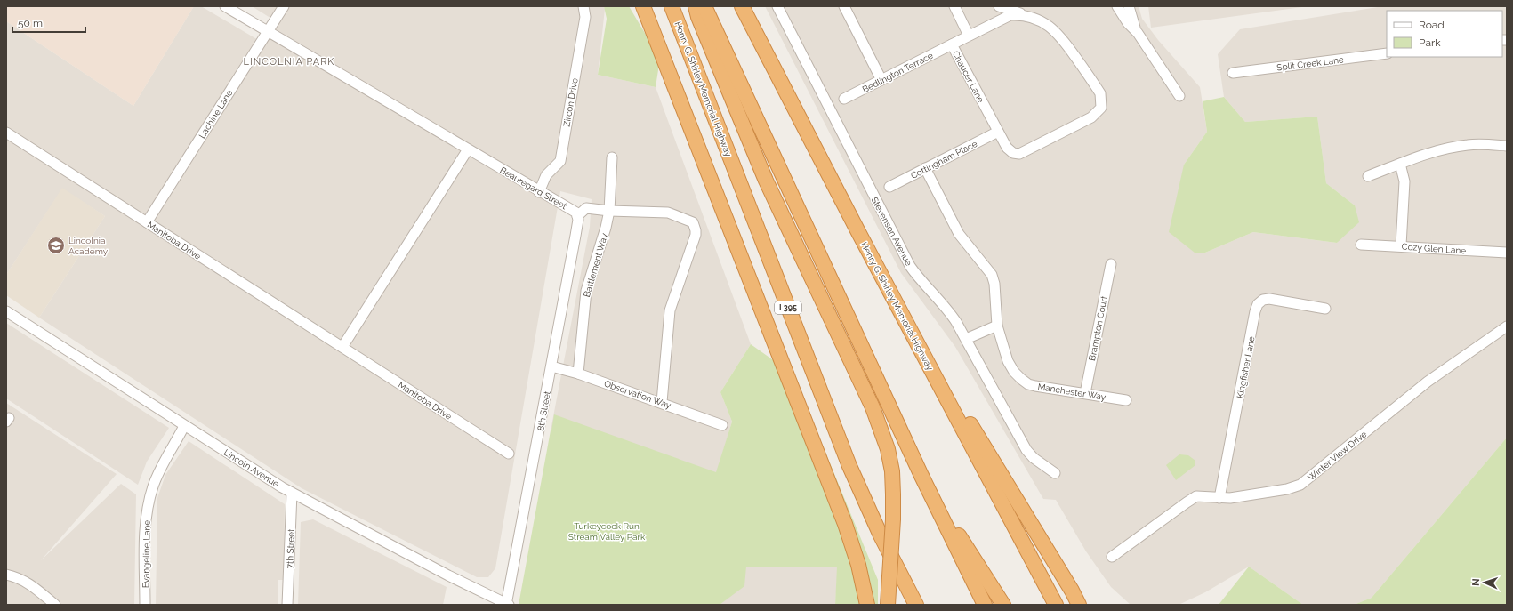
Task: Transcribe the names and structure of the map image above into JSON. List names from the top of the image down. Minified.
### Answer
{"streets":{"highway":["Henry G. Shirley Memorial Highway","I 395"],"street":["Split Creek Lane","Bedlington Terrace","Chaucer Lane","Zircon Drive","Lachine Lane","Cottingham Place","Beauregard Street","Stevenson Avenue","Manitoba Drive","Cozy Glen Lane","Battlement Way","Brampton Court","Kingfisher Lane","Manchester Way","Observation Way","8th Street","Winter View Drive","Lincoln Avenue","7th Street","Evangeline Lane"]},"crossings":[["Bedlington Terrace","Chaucer Lane"],["Chaucer Lane","Cottingham Place"],["Zircon Drive","Beauregard Street"],["Lachine Lane","Beauregard Street"],["Lachine Lane","Manitoba Drive"],["Cottingham Place","Manchester Way"],["Beauregard Street","8th Street"],["Battlement Way","Observation Way"],["Brampton Court","Manchester Way"],["Kingfisher Lane","Winter View Drive"],["Observation Way","8th Street"],["8th Street","Lincoln Avenue"],["Lincoln Avenue","7th Street"],["Lincoln Avenue","Evangeline Lane"]],"districts":["LINCOLNIA PARK"],"parks":["Turkeycock Run Stream Valley Park"],"places":{"school or university":["Lincolnia Academy"]},"legend":["Road","Park"],"scale_bar":"50 m","north":"left"}
